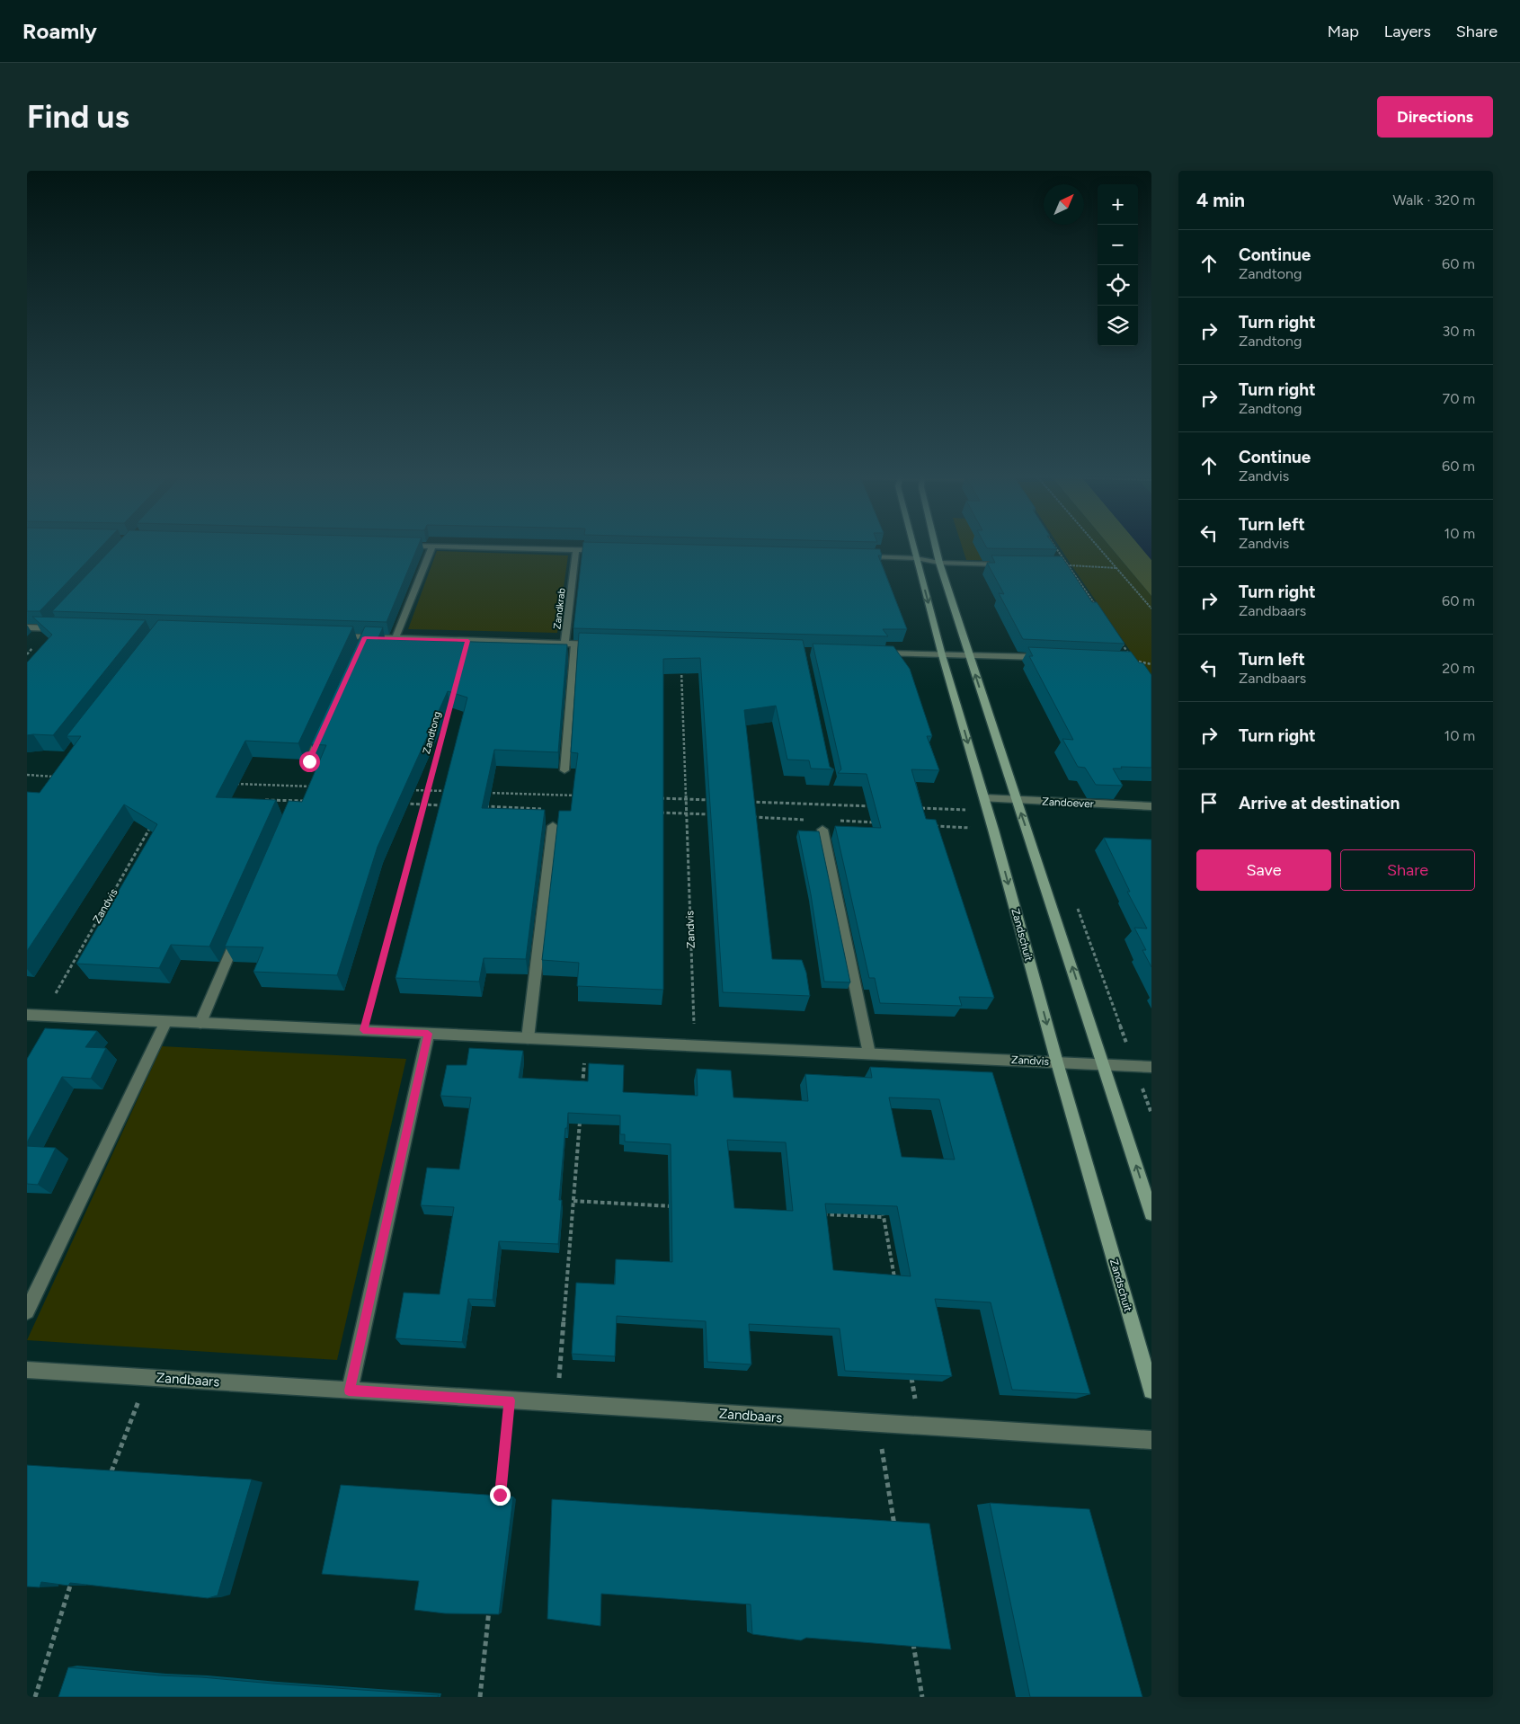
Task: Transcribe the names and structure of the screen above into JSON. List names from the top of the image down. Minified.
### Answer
{"streets":{"street":["Zandkrab","Zandoever","Zandvis","Zandschuit","Zandbaars"],"path":["Zandtong"]},"crossings":[["Zandtong","Zandvis"],["Zandoever","Zandschuit"],["Zandvis","Zandschuit"]],"north":"top right","page":{"header":"Roamly","nav":["Map","Layers","Share"],"buttons":["Directions",["Save","Share"]],"title":"Find us","heading":["4 min","Walk · 320 m"],"map_buttons":["+","−"],"list":[["Continue","Zandtong","60 m"],["Turn right","Zandtong","30 m"],["Turn right","Zandtong","70 m"],["Continue","Zandvis","60 m"],["Turn left","Zandvis","10 m"],["Turn right","Zandbaars","60 m"],["Turn left","Zandbaars","20 m"],["Turn right","10 m"],"Arrive at destination"]}}
